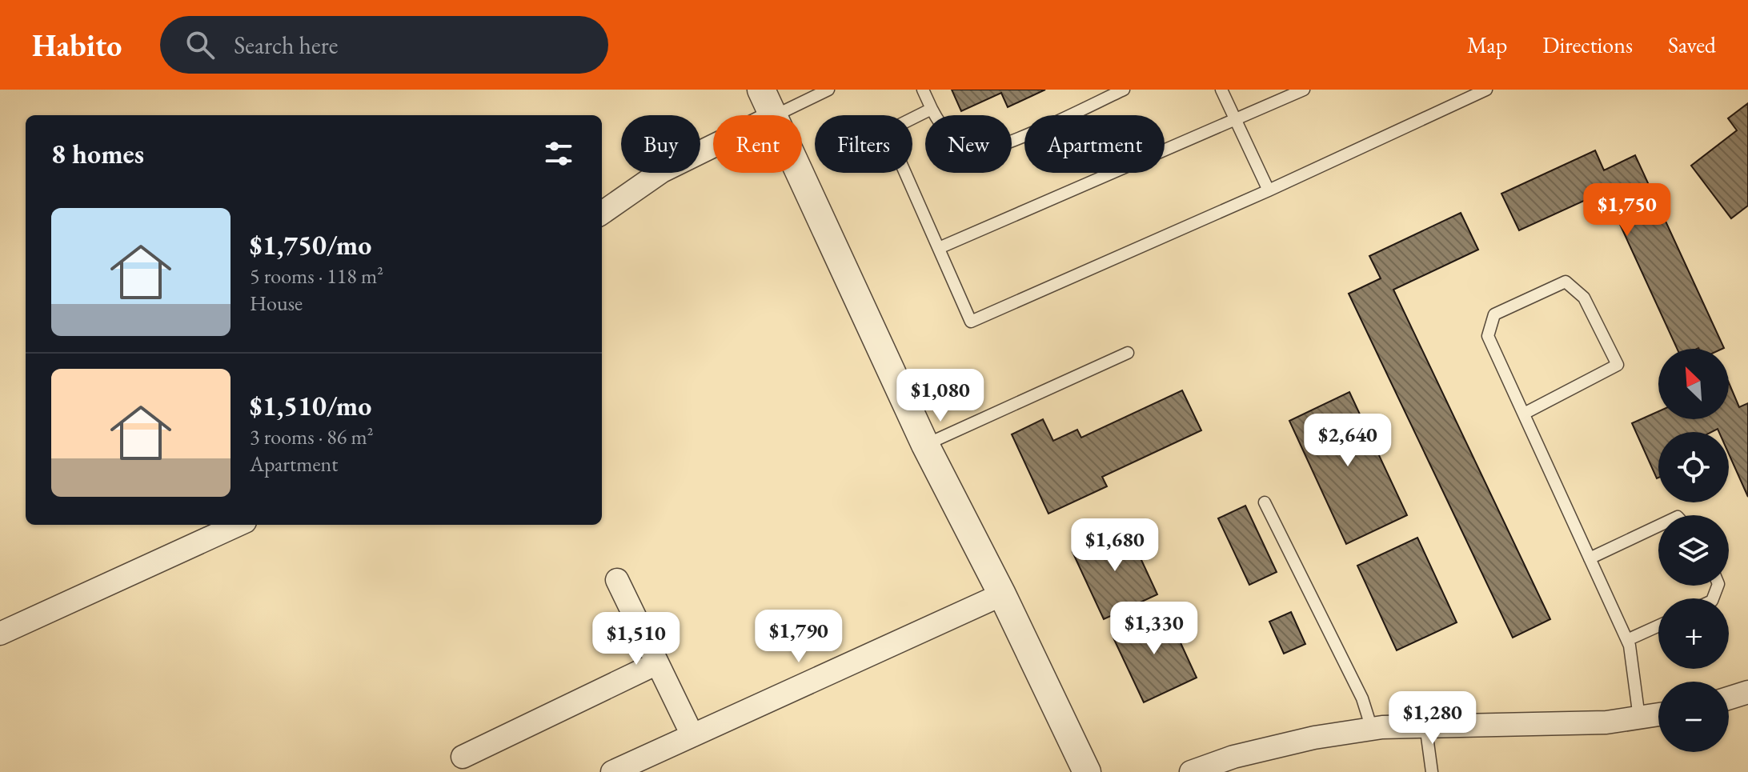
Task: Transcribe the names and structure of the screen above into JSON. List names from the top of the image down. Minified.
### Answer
{"north":"top left","page":{"header":"Habito","search":"Search here","nav":["Map","Directions","Saved"],"chip":["Buy","Rent","Filters","New","Apartment"],"heading":"8 homes","price":["$1,750","$1,080","$2,640","$1,680","$1,330","$1,790","$1,510","$1,280"],"list":[{"name":"$1,750/mo","note":"5 rooms · 118 m² · House"},{"name":"$1,510/mo","note":"3 rooms · 86 m² · Apartment"}],"map_buttons":["+","−"]}}
